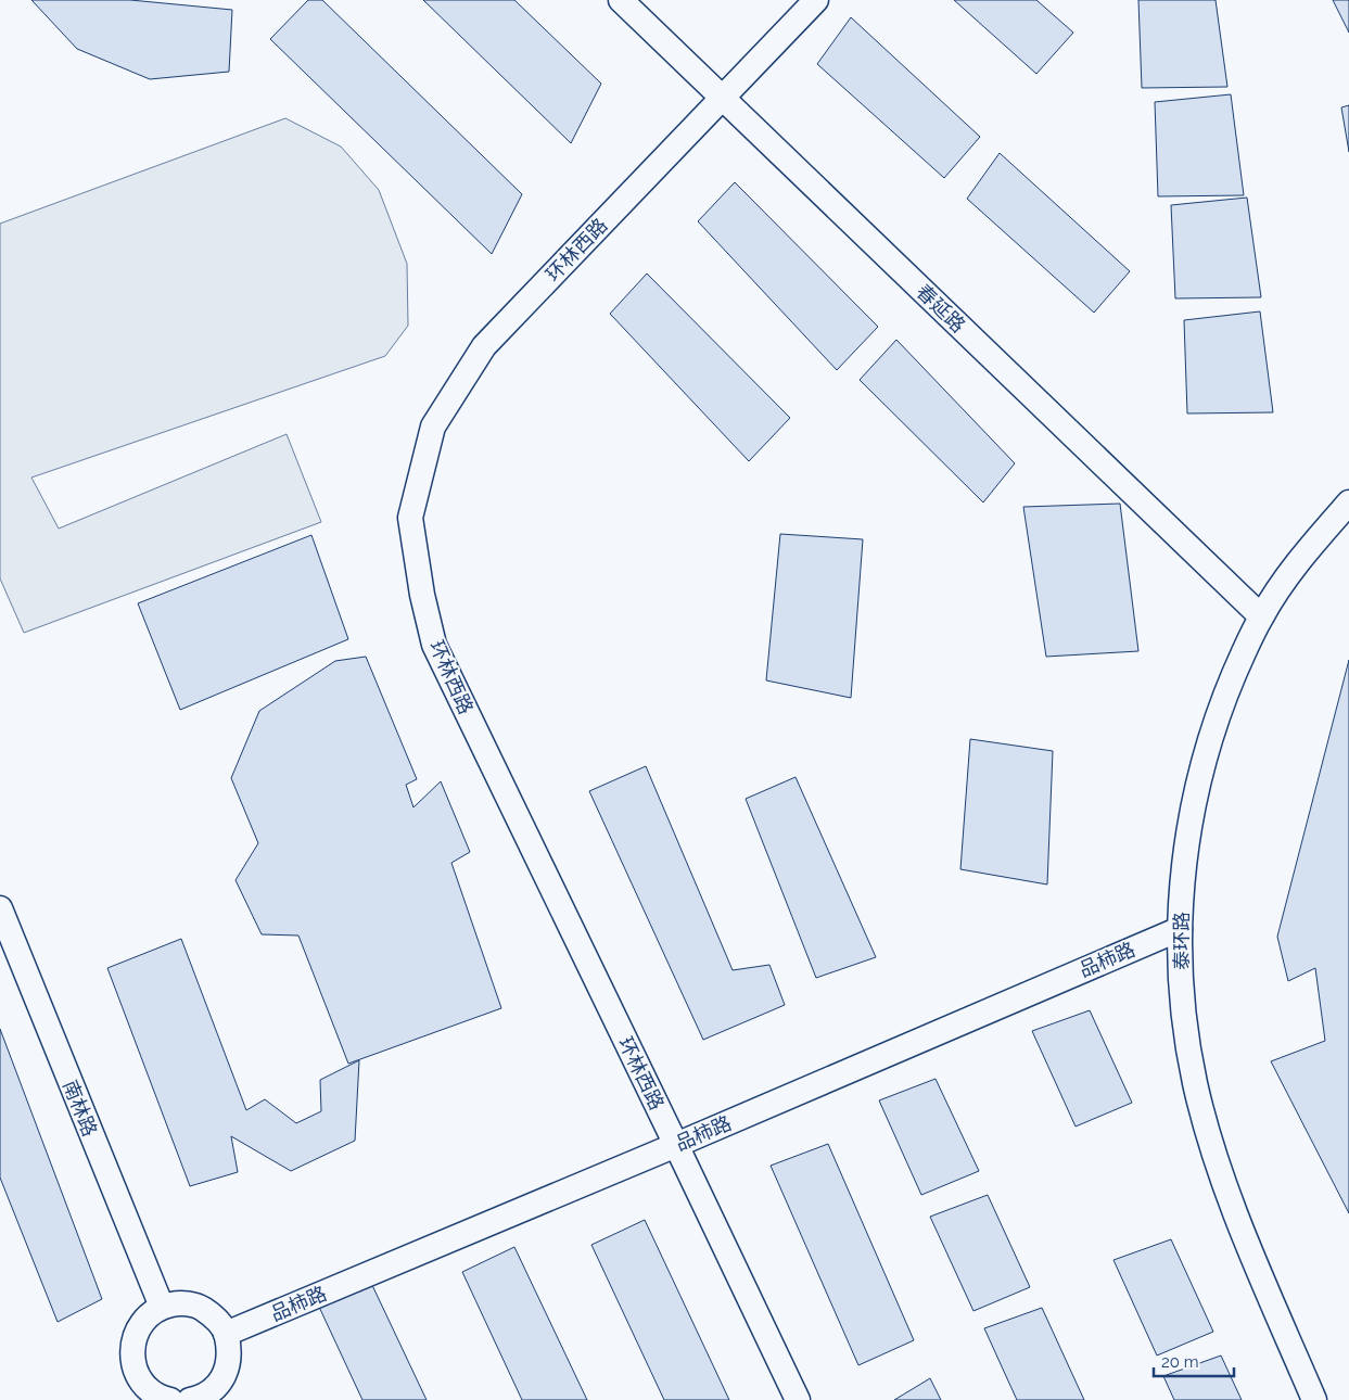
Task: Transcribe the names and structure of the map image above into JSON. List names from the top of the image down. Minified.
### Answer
{"streets":{"street":["环林西路","春延路","泰环路","品柿路","南林路"]},"crossings":[["环林西路","春延路"],["环林西路","品柿路"],["春延路","泰环路"],["泰环路","品柿路"]],"scale_bar":"20 m"}
